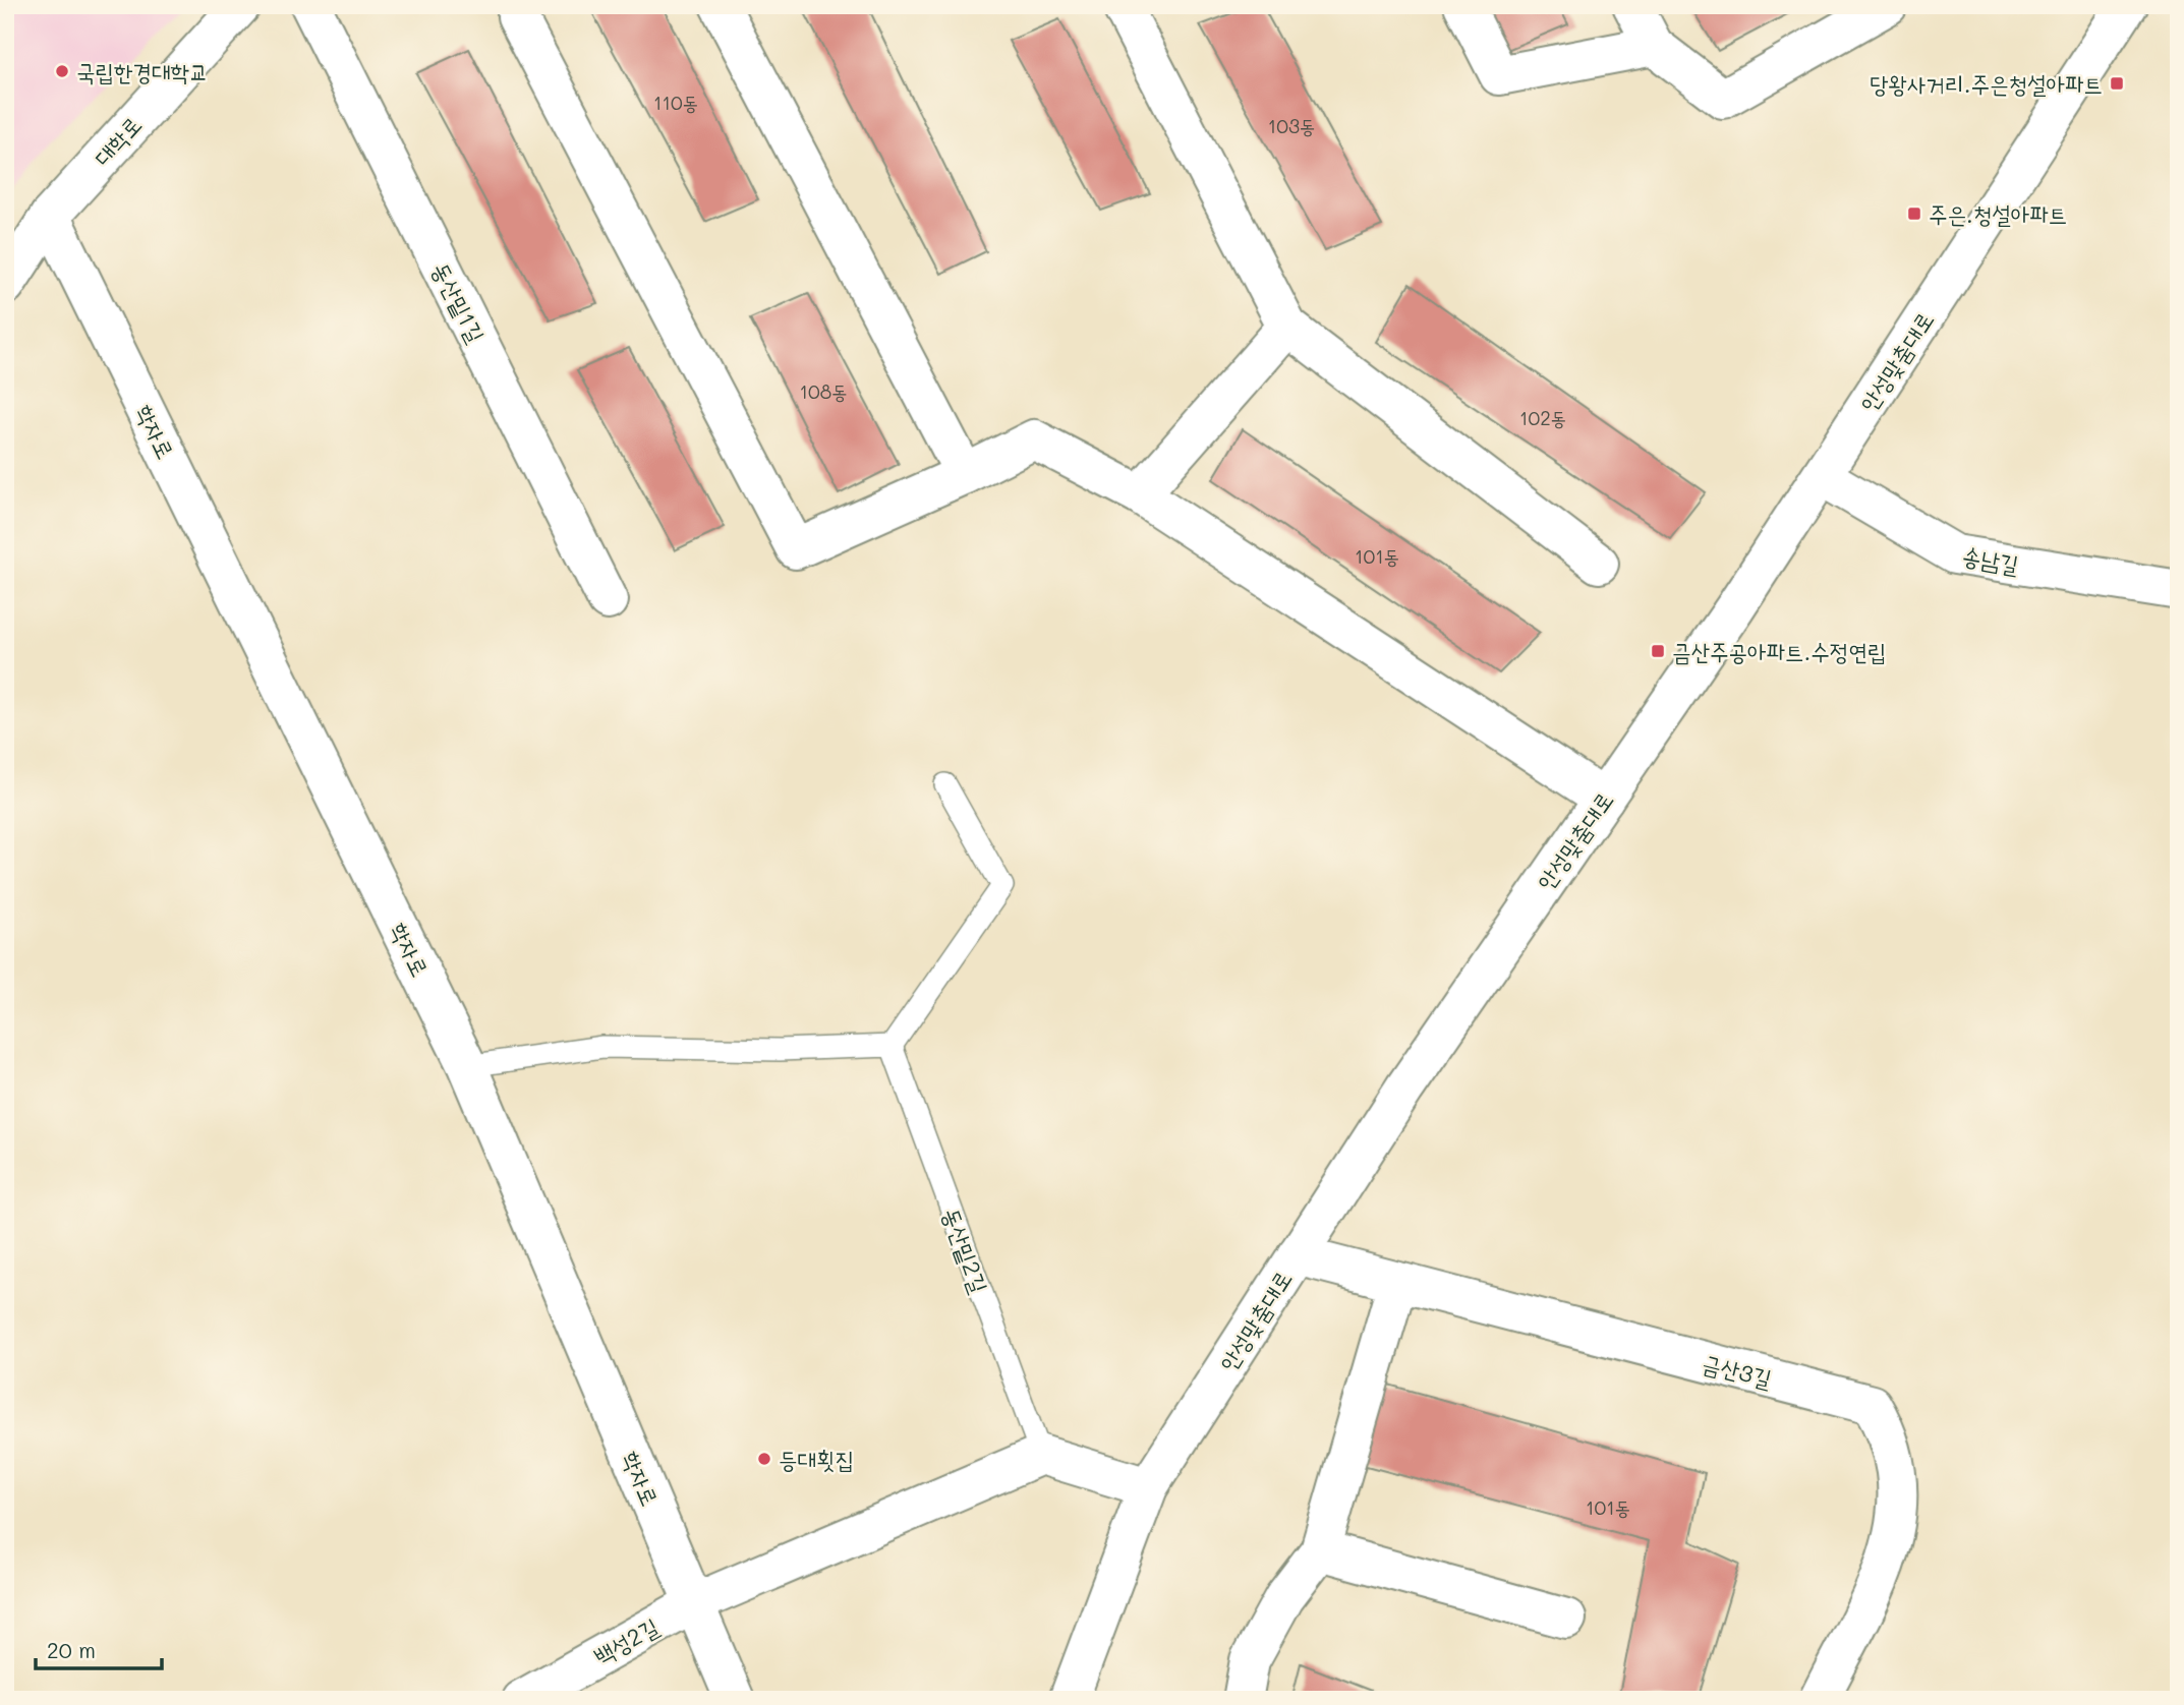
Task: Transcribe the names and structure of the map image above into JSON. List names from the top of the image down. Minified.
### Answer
{"streets":{"street":["대학로","동산밑1길","안성맞춤대로","학자로","송남길","금산3길","백성2길"],"lane":["동산밑2길"]},"crossings":[["대학로","학자로"],["안성맞춤대로","송남길"],["안성맞춤대로","금산3길"],["학자로","백성2길"]],"places":{"other":["국립한경대학교","등대횟집"],"transit":["당왕사거리.주은청설아파트","주은.청설아파트","금산주공아파트.수정연립"]},"house_numbers":["110동","103동","108동","102동","101동","101동"],"scale_bar":"20 m"}
